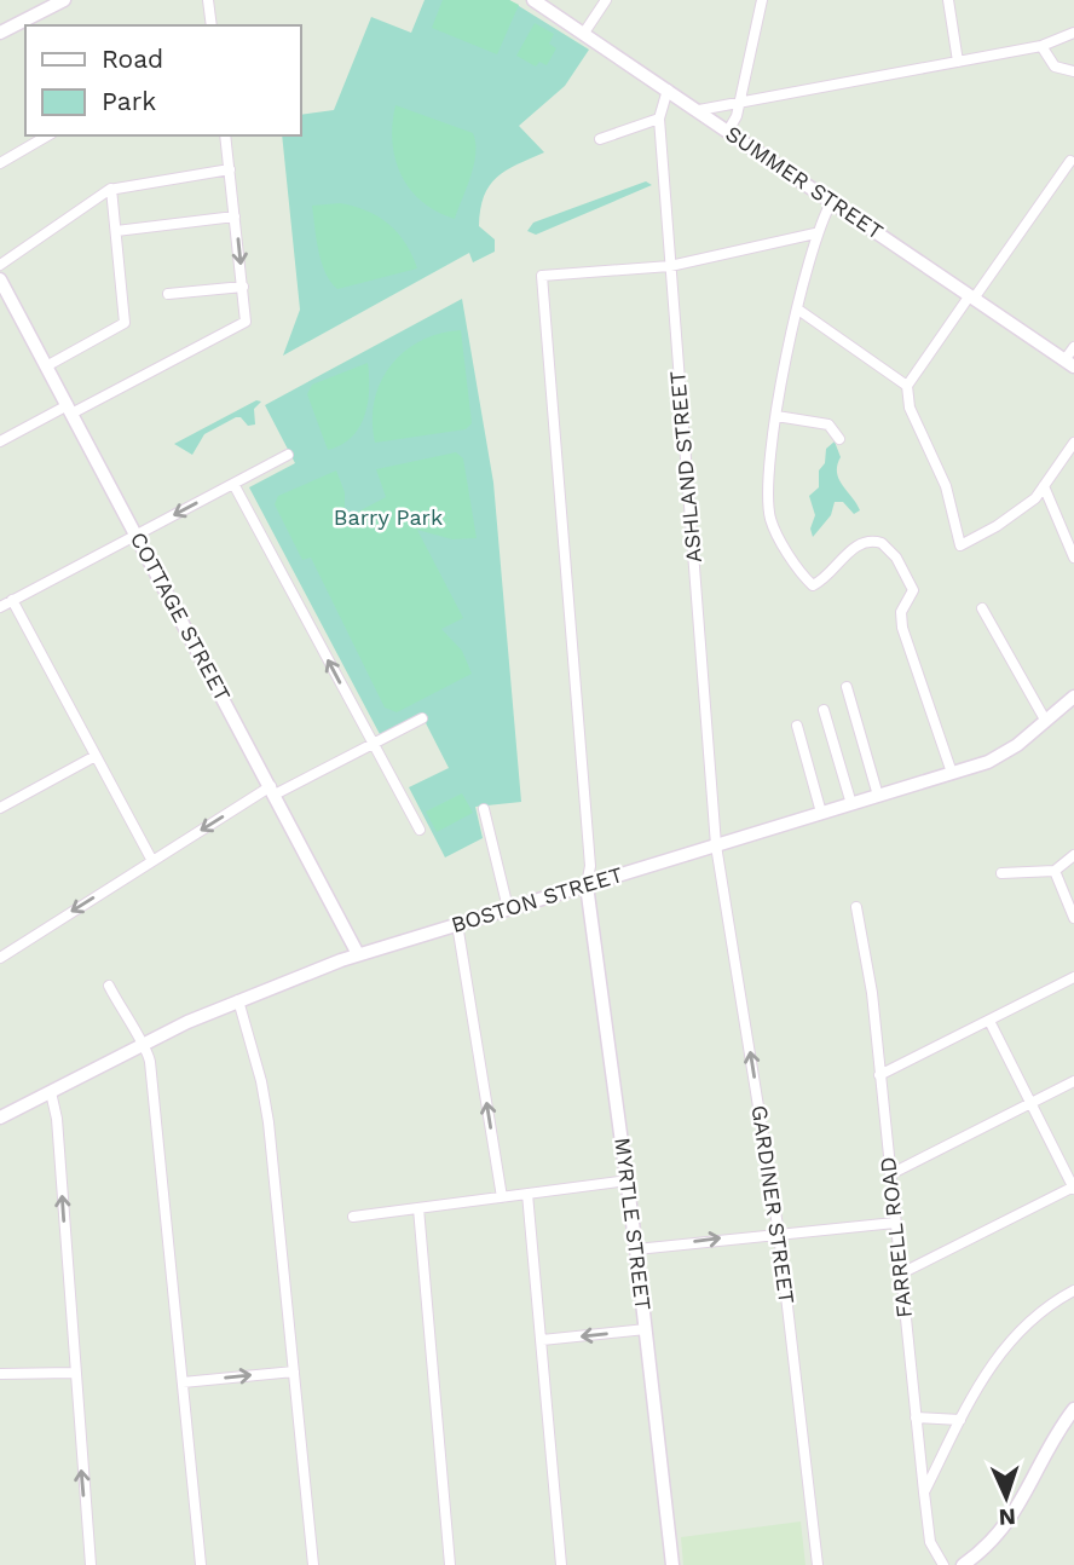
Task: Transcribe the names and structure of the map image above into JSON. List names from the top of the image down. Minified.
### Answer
{"streets":{"main road":["SUMMER STREET","COTTAGE STREET","BOSTON STREET","MYRTLE STREET"],"street":["ASHLAND STREET","GARDINER STREET","FARRELL ROAD"]},"crossings":[["SUMMER STREET","ASHLAND STREET"],["ASHLAND STREET","BOSTON STREET"],["ASHLAND STREET","GARDINER STREET"],["COTTAGE STREET","BOSTON STREET"],["BOSTON STREET","GARDINER STREET"],["BOSTON STREET","MYRTLE STREET"]],"one_way":["GARDINER STREET"],"parks":["Barry Park"],"legend":["Road","Park"],"north":"bottom"}
